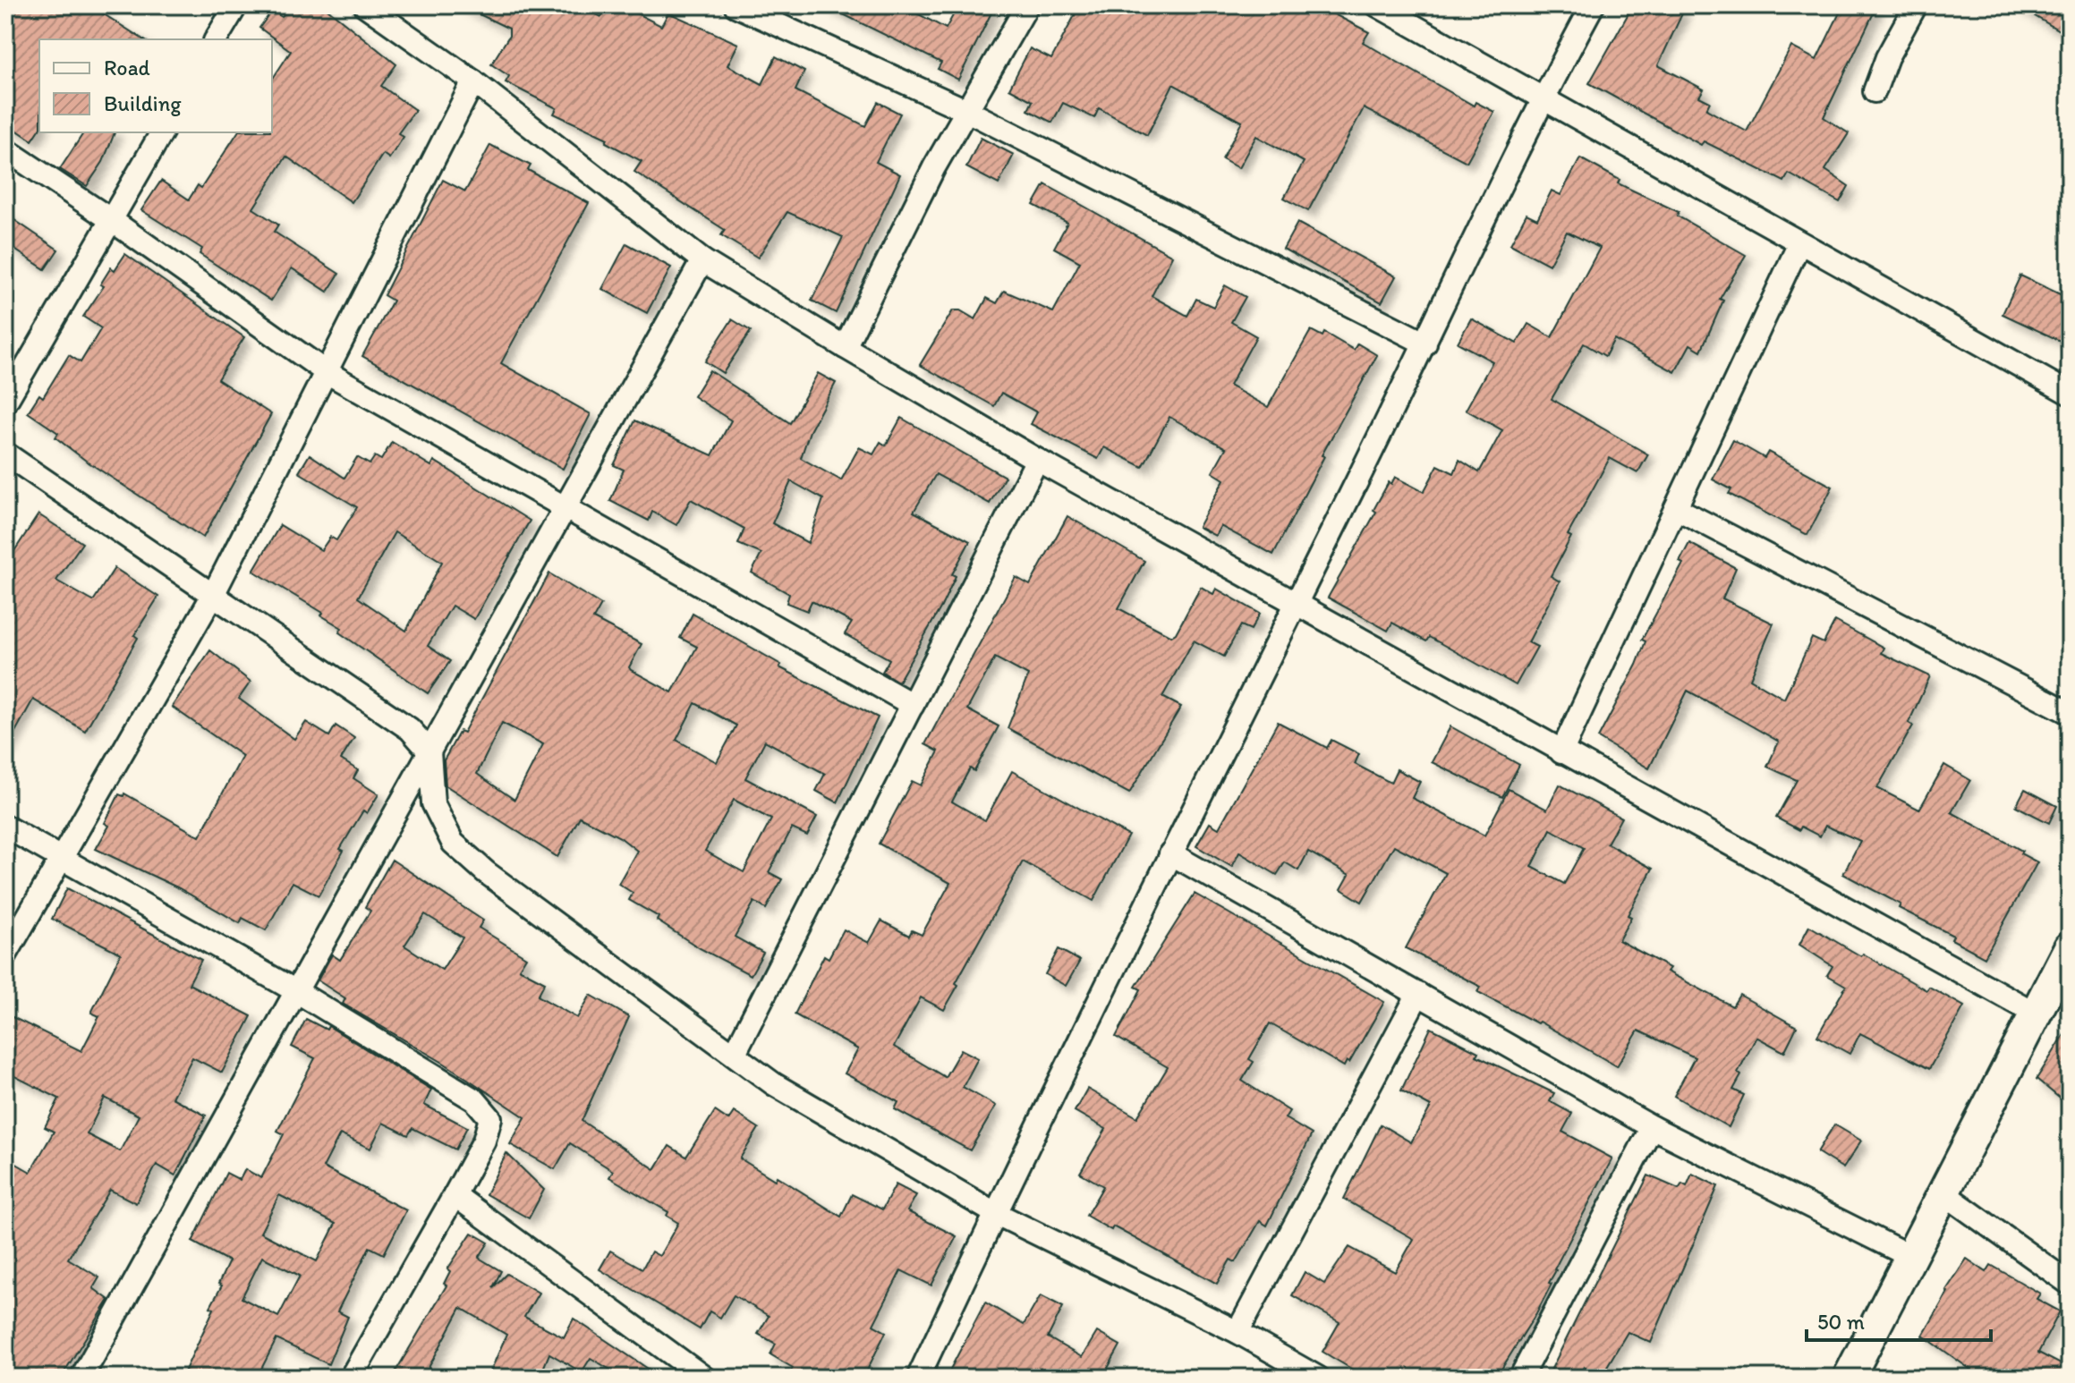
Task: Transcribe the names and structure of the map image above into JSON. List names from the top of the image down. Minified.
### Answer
{"legend":["Road","Building"],"scale_bar":"50 m"}
